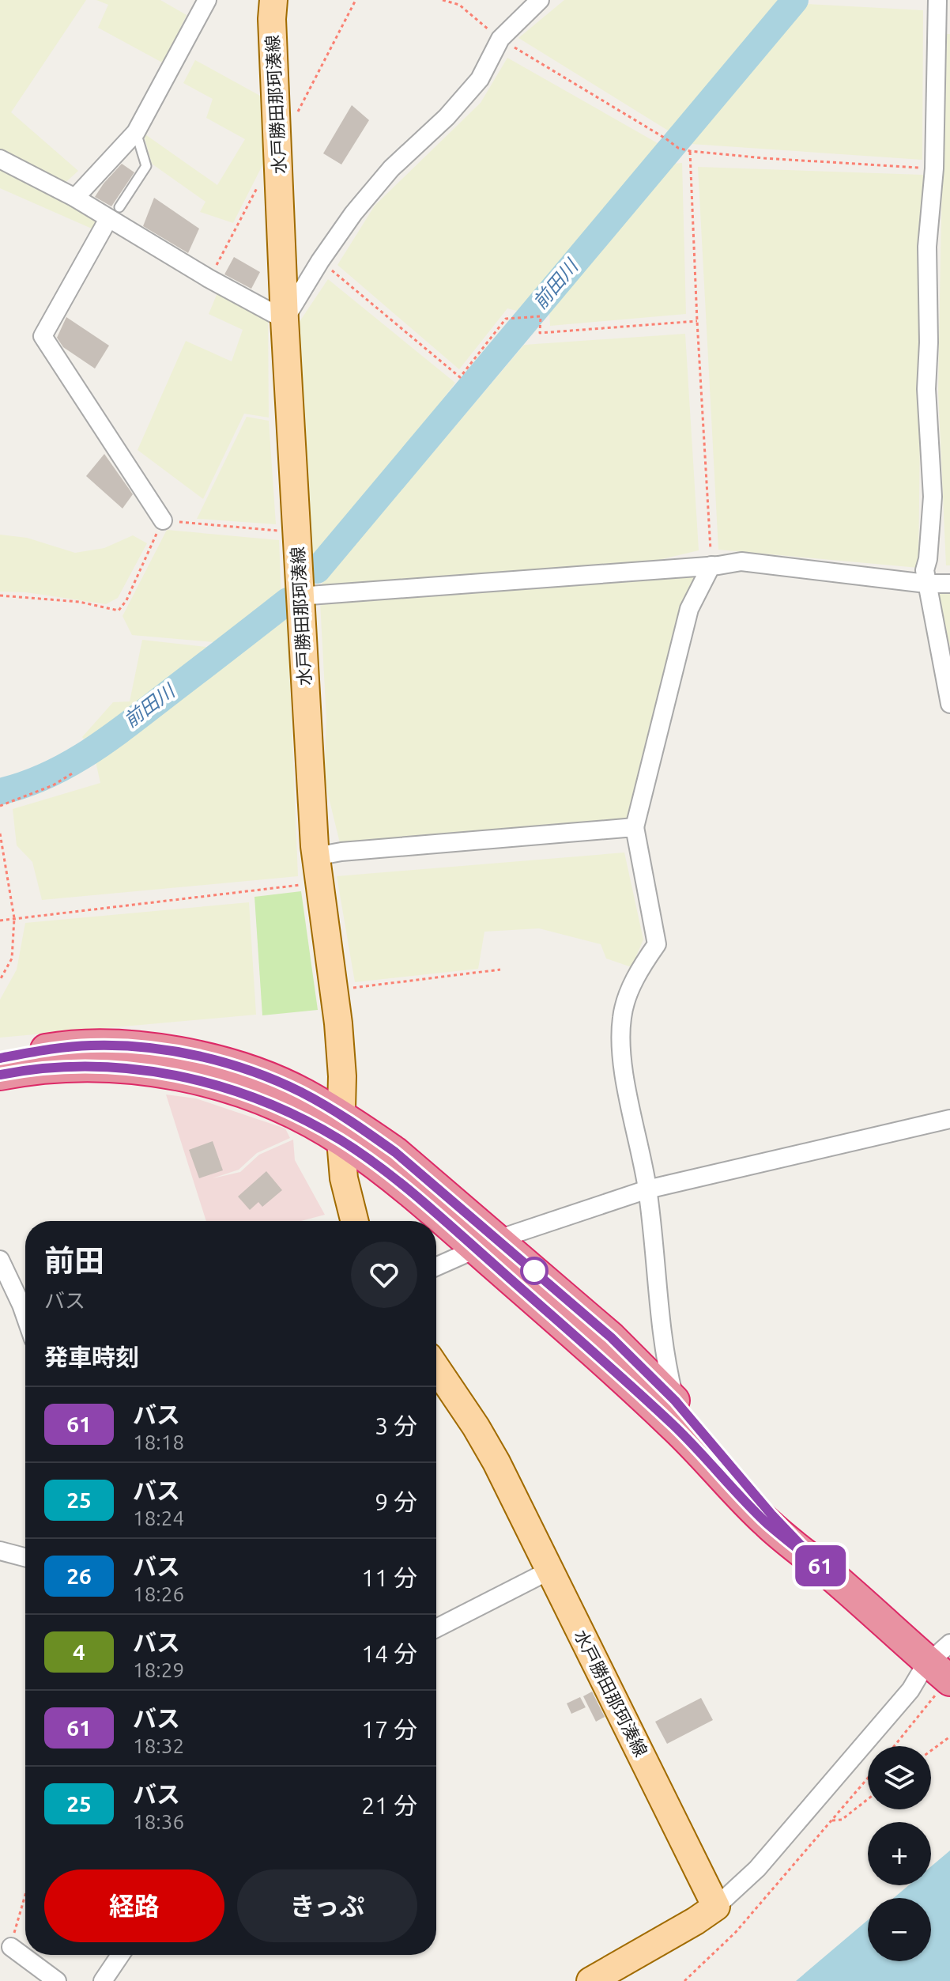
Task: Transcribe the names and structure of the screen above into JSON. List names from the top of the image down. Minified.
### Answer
{"streets":{"main road":["水戸勝田那珂湊線"]},"water":["前田川"],"lines":["bus line 61"],"page":{"on_map":"61","heading":[["前田","バス"],"発車時刻"],"list":[{"mark":"61","name":"バス","note":"18:18","value":"3 分"},{"mark":"25","name":"バス","note":"18:24","value":"9 分"},{"mark":"26","name":"バス","note":"18:26","value":"11 分"},{"mark":"4","name":"バス","note":"18:29","value":"14 分"},{"mark":"61","name":"バス","note":"18:32","value":"17 分"},{"mark":"25","name":"バス","note":"18:36","value":"21 分"}],"map_buttons":["+","−"],"buttons":["経路","きっぷ"]}}
